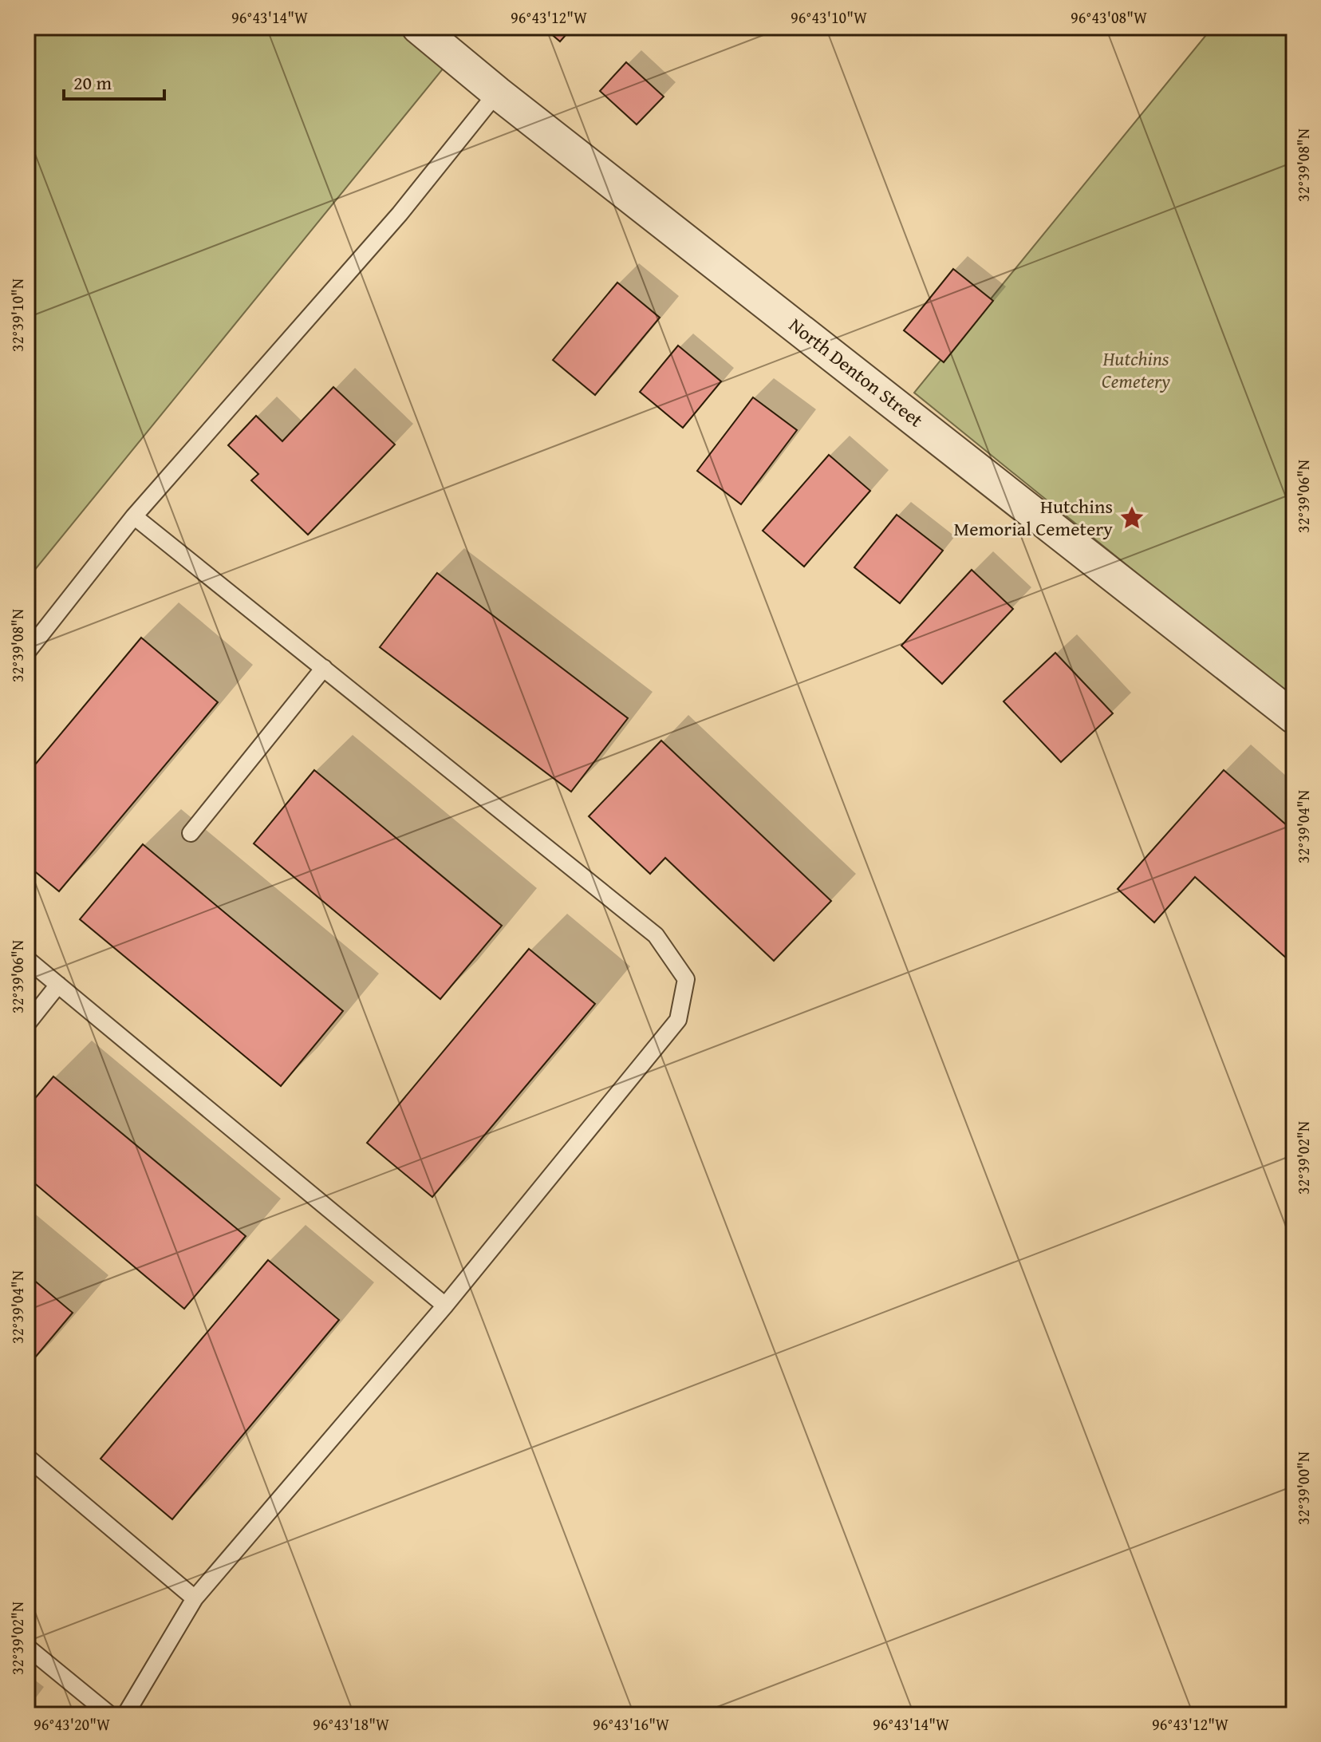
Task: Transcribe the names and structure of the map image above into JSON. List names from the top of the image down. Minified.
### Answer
{"streets":{"street":["North Denton Street"]},"parks":["Hutchins Cemetery"],"places":{"place":["Hutchins Memorial Cemetery"]},"scale_bar":"20 m","coordinates":["96°43'14\"W","96°43'12\"W","96°43'10\"W","96°43'08\"W","32°39'08\"N","32°39'10\"N","32°39'06\"N","32°39'04\"N","32°39'02\"N","32°39'00\"N","96°43'20\"W","96°43'18\"W","96°43'16\"W"]}
